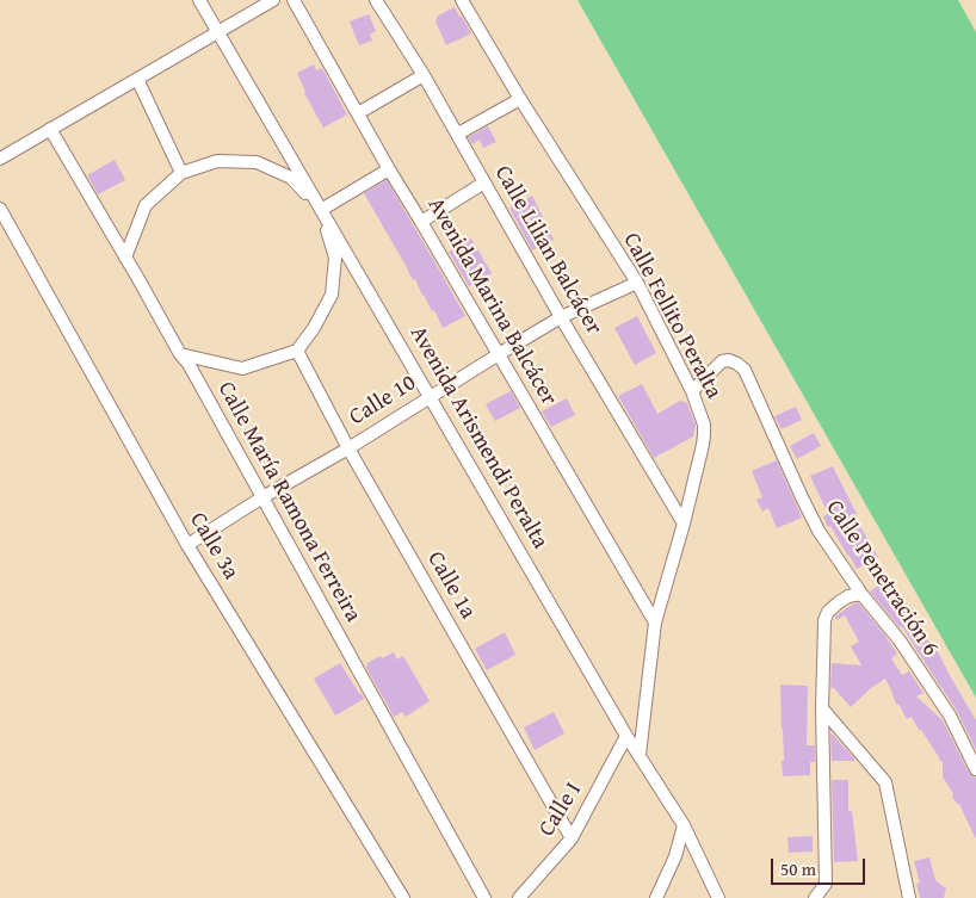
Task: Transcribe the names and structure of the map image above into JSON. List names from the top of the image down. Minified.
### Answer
{"streets":{"street":["Calle Lilian Balcácer","Avenida Marina Balcácer","Calle Fellito Peralta","Calle 10","Avenida Arismendi Peralta","Calle María Ramona Ferreira","Calle 3a","Calle Penetración 6","Calle 1a","Calle I"]},"crossings":[["Calle Lilian Balcácer","Calle Fellito Peralta"],["Calle Lilian Balcácer","Calle 10"],["Avenida Marina Balcácer","Calle Fellito Peralta"],["Avenida Marina Balcácer","Calle 10"],["Calle Fellito Peralta","Calle 10"],["Calle Fellito Peralta","Avenida Arismendi Peralta"],["Calle Fellito Peralta","Calle Penetración 6"],["Calle 10","Avenida Arismendi Peralta"],["Calle 10","Calle María Ramona Ferreira"],["Calle 10","Calle 3a"],["Calle 10","Calle 1a"],["Avenida Arismendi Peralta","Calle María Ramona Ferreira"],["Avenida Arismendi Peralta","Calle 1a"],["Avenida Arismendi Peralta","Calle I"],["Calle María Ramona Ferreira","Calle 1a"],["Calle 1a","Calle I"]],"scale_bar":"50 m"}
